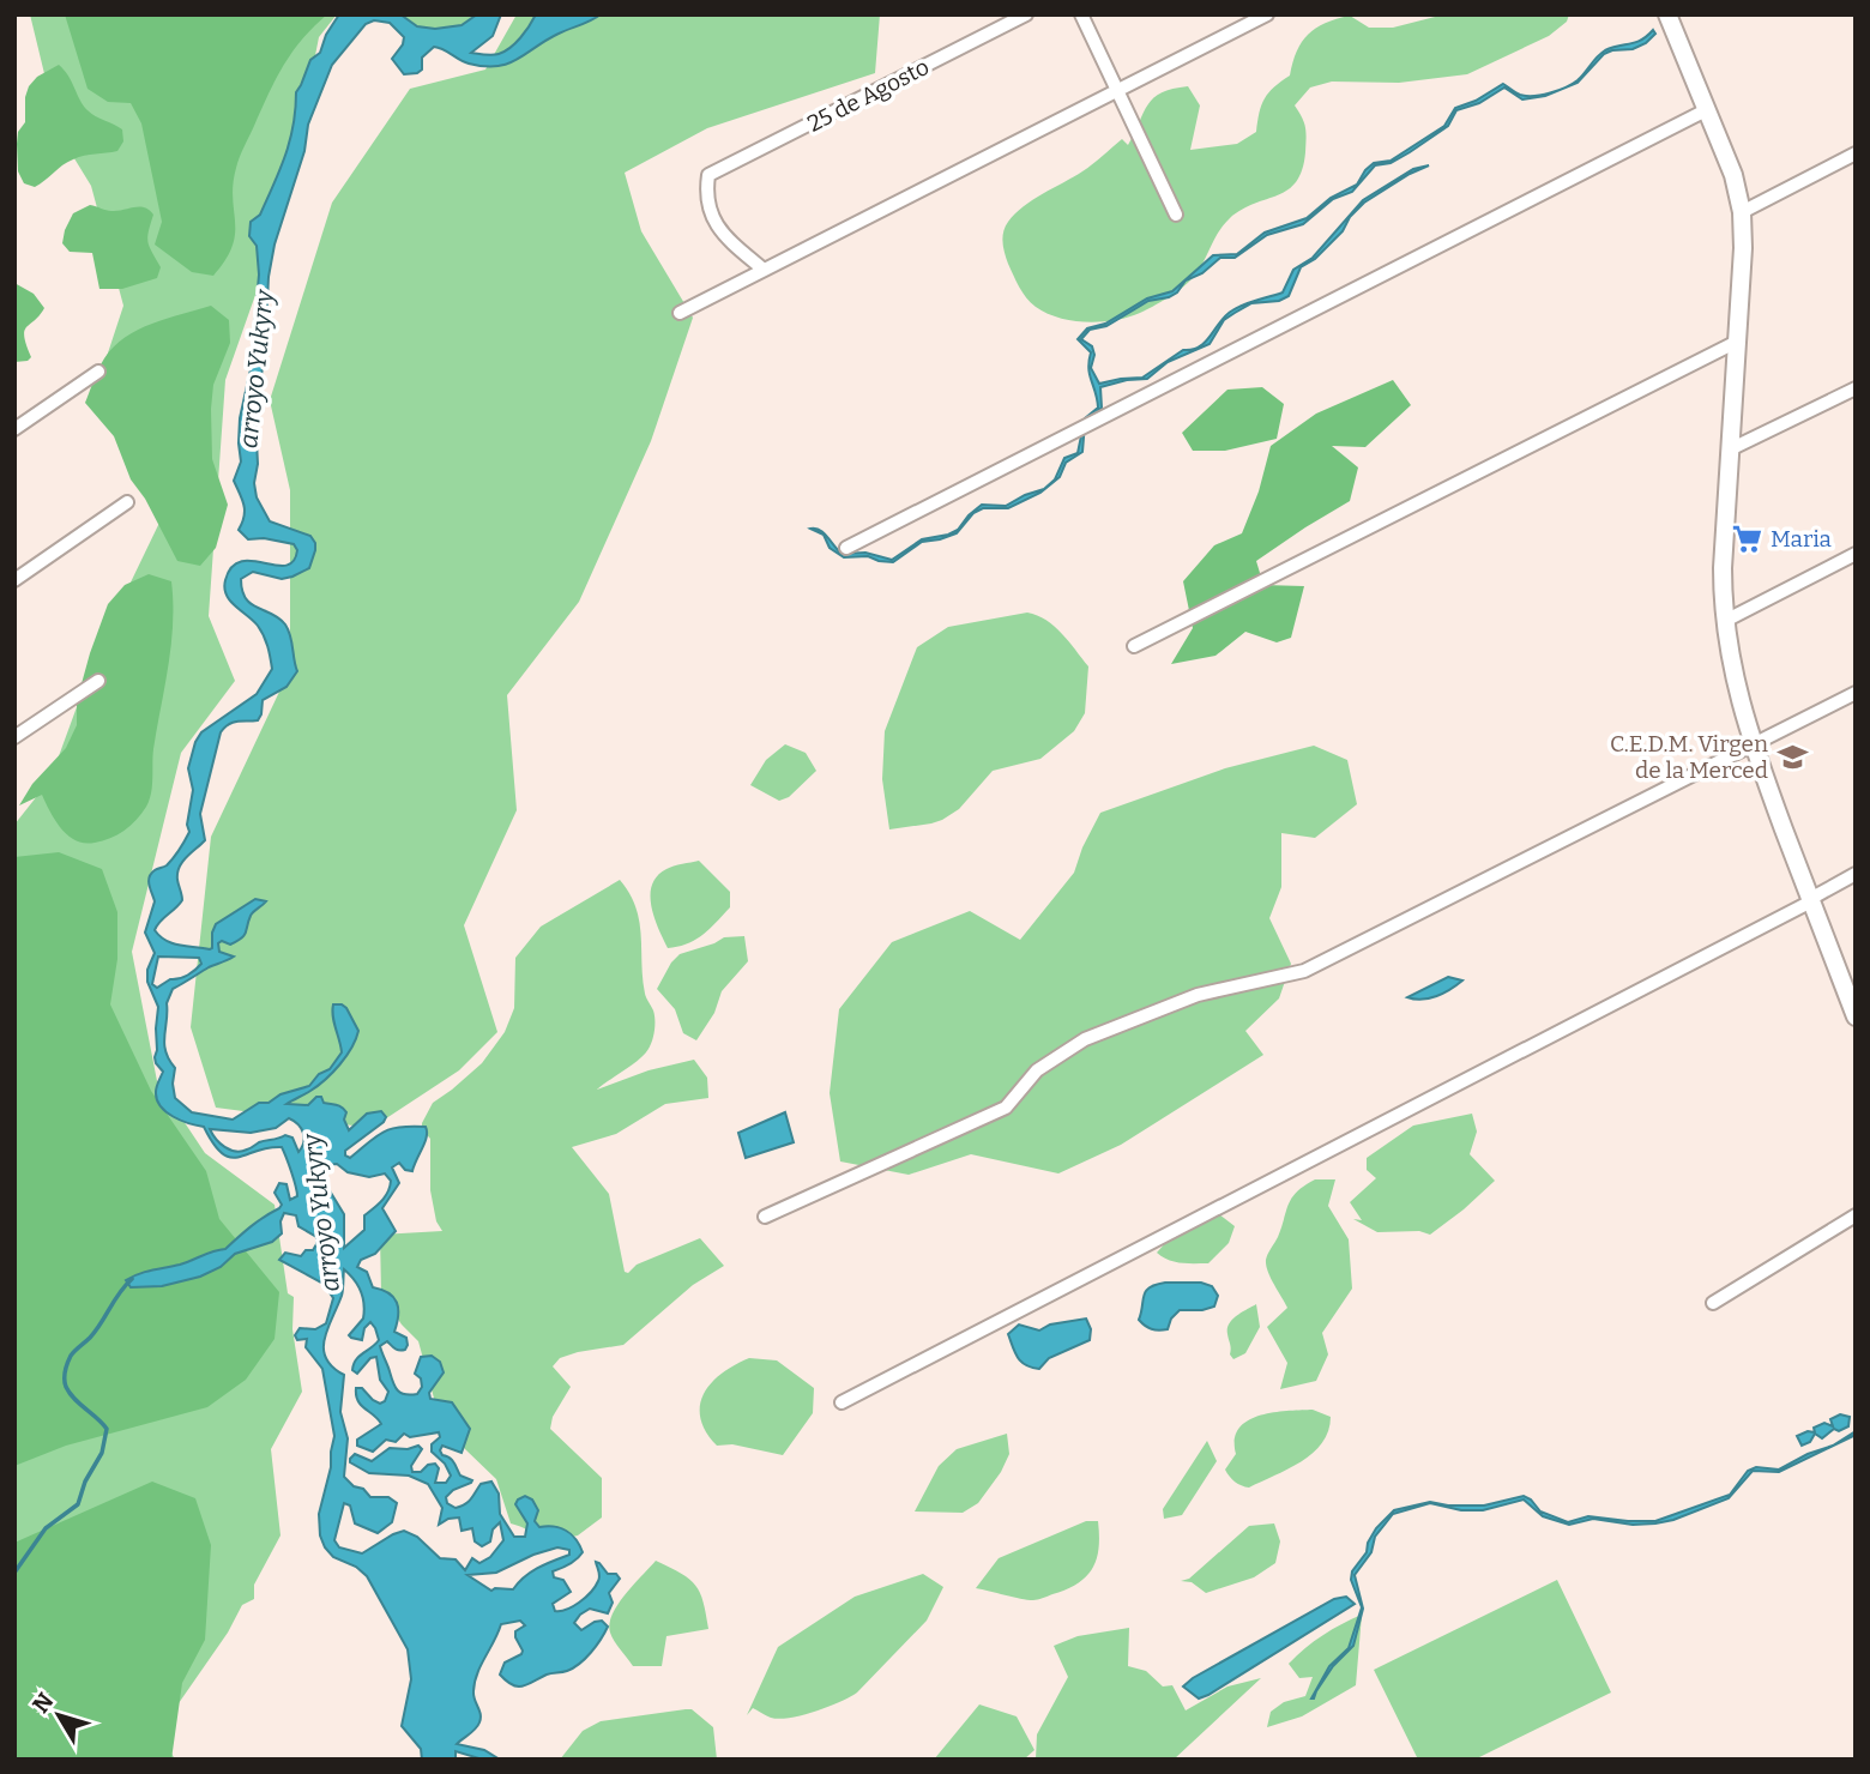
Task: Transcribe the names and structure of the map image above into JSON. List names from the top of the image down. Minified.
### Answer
{"streets":{"street":["25 de Agosto"]},"water":["arroyo Yukyry"],"places":{"supermarket":["Maria"],"school or university":["C.E.D.M. Virgen de la Merced"]},"north":"top left"}
